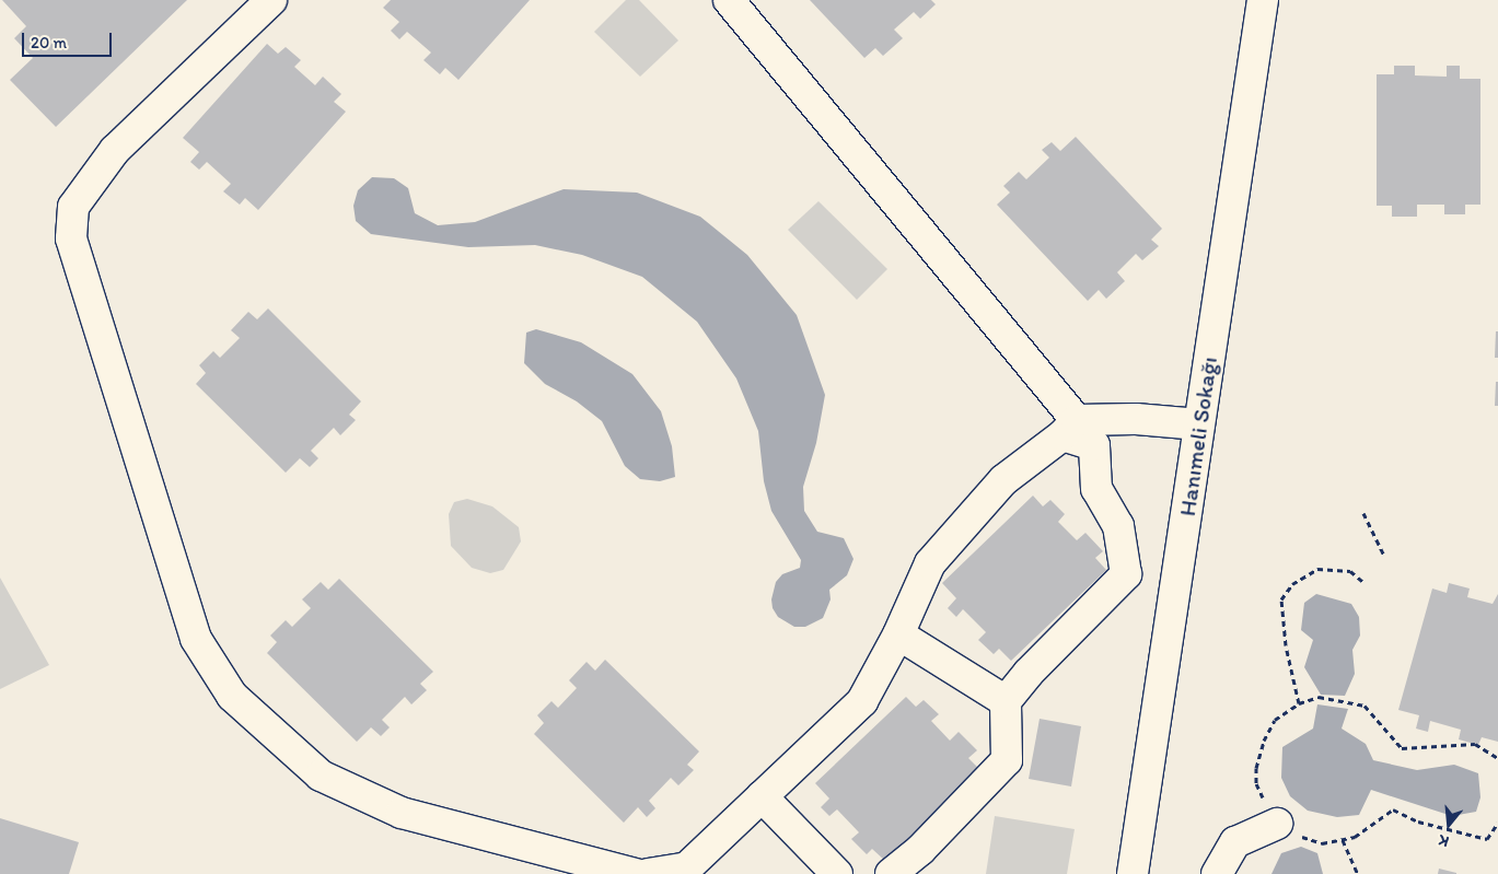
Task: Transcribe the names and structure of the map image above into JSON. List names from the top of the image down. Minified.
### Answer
{"streets":{"street":["Hanımeli Sokağı"]},"scale_bar":"20 m","north":"bottom"}
